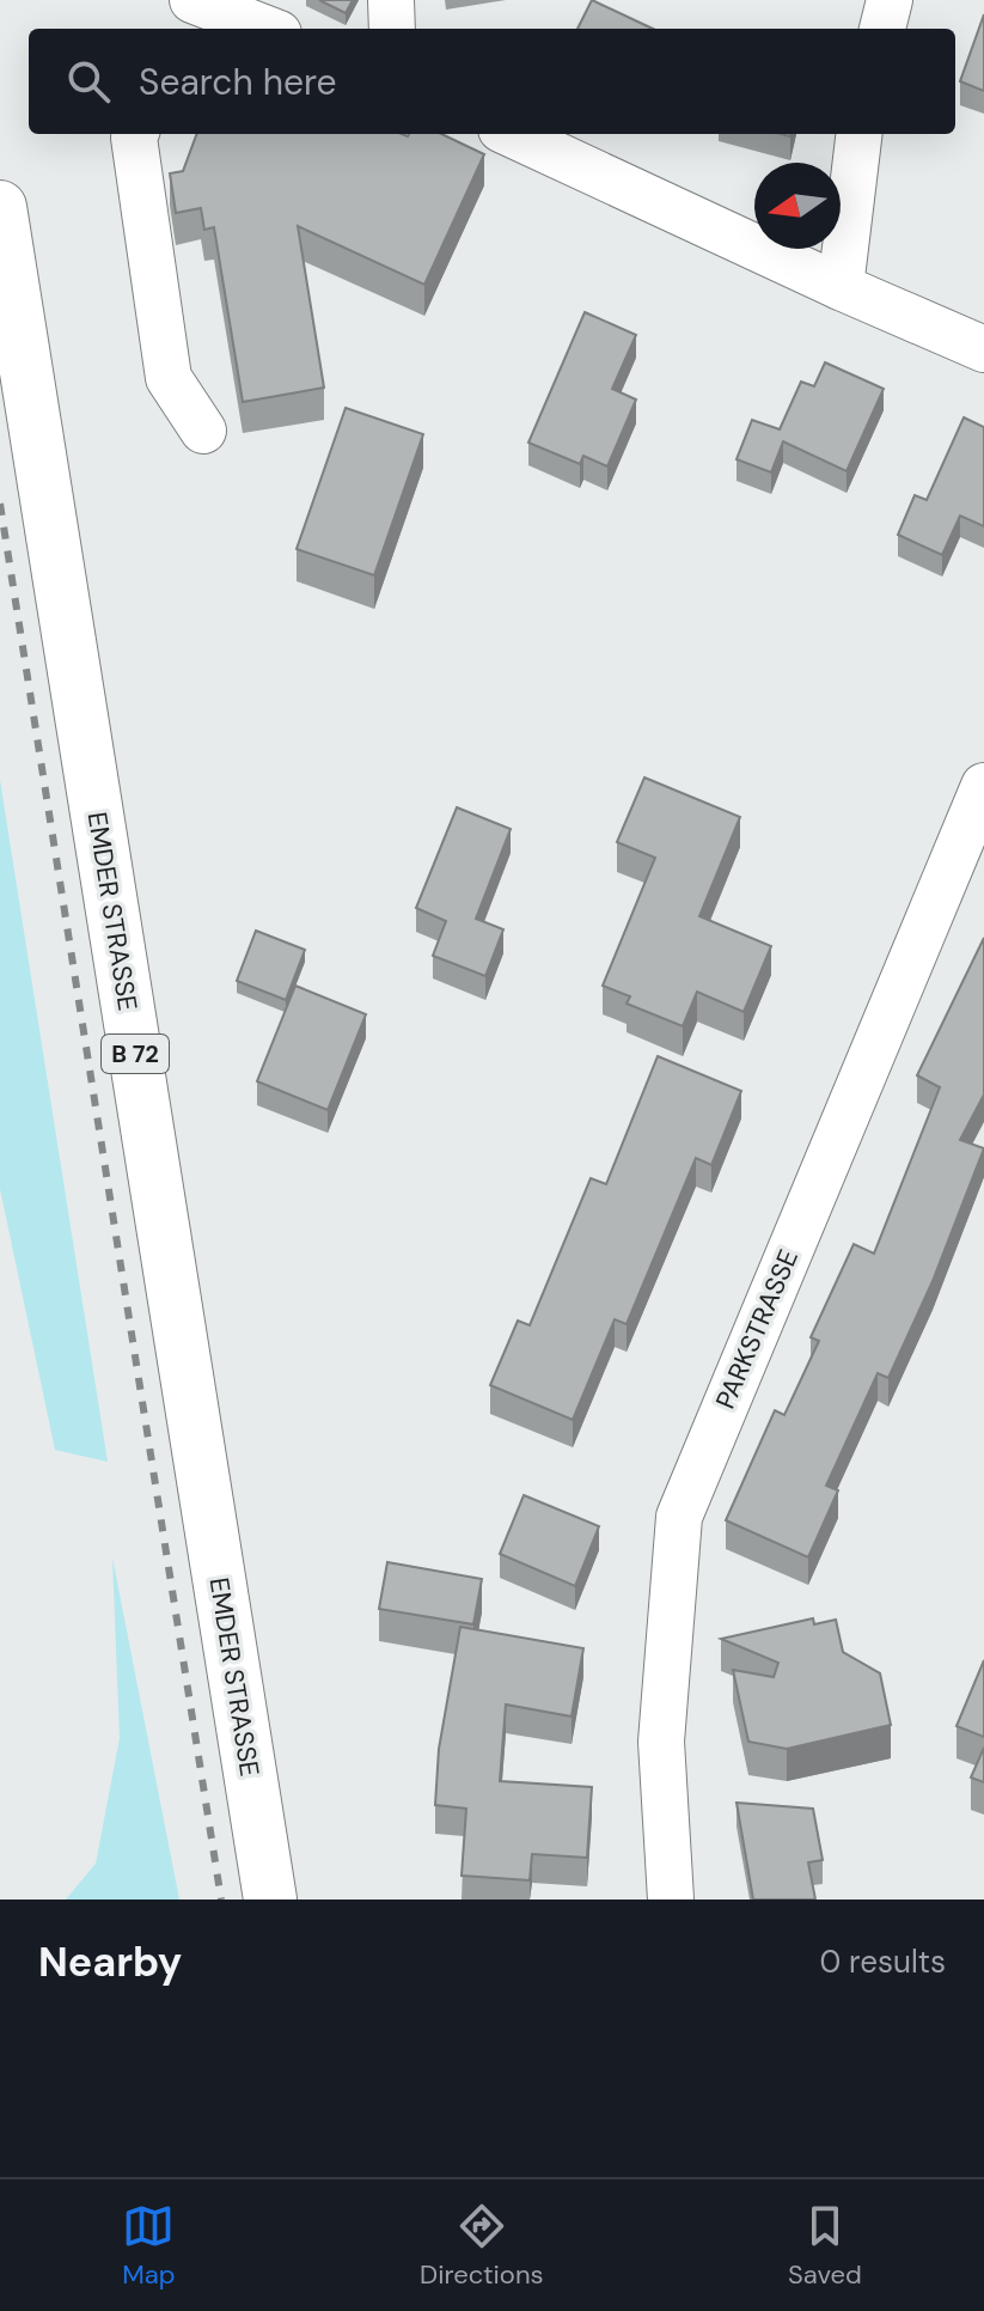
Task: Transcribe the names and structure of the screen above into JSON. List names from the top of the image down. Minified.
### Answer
{"streets":{"main road":["EMDER STRASSE","B 72"],"street":["PARKSTRASSE"]},"north":"left","page":{"search":"Search here","heading":["Nearby","0 results"],"nav":["Map","Directions","Saved"]}}
